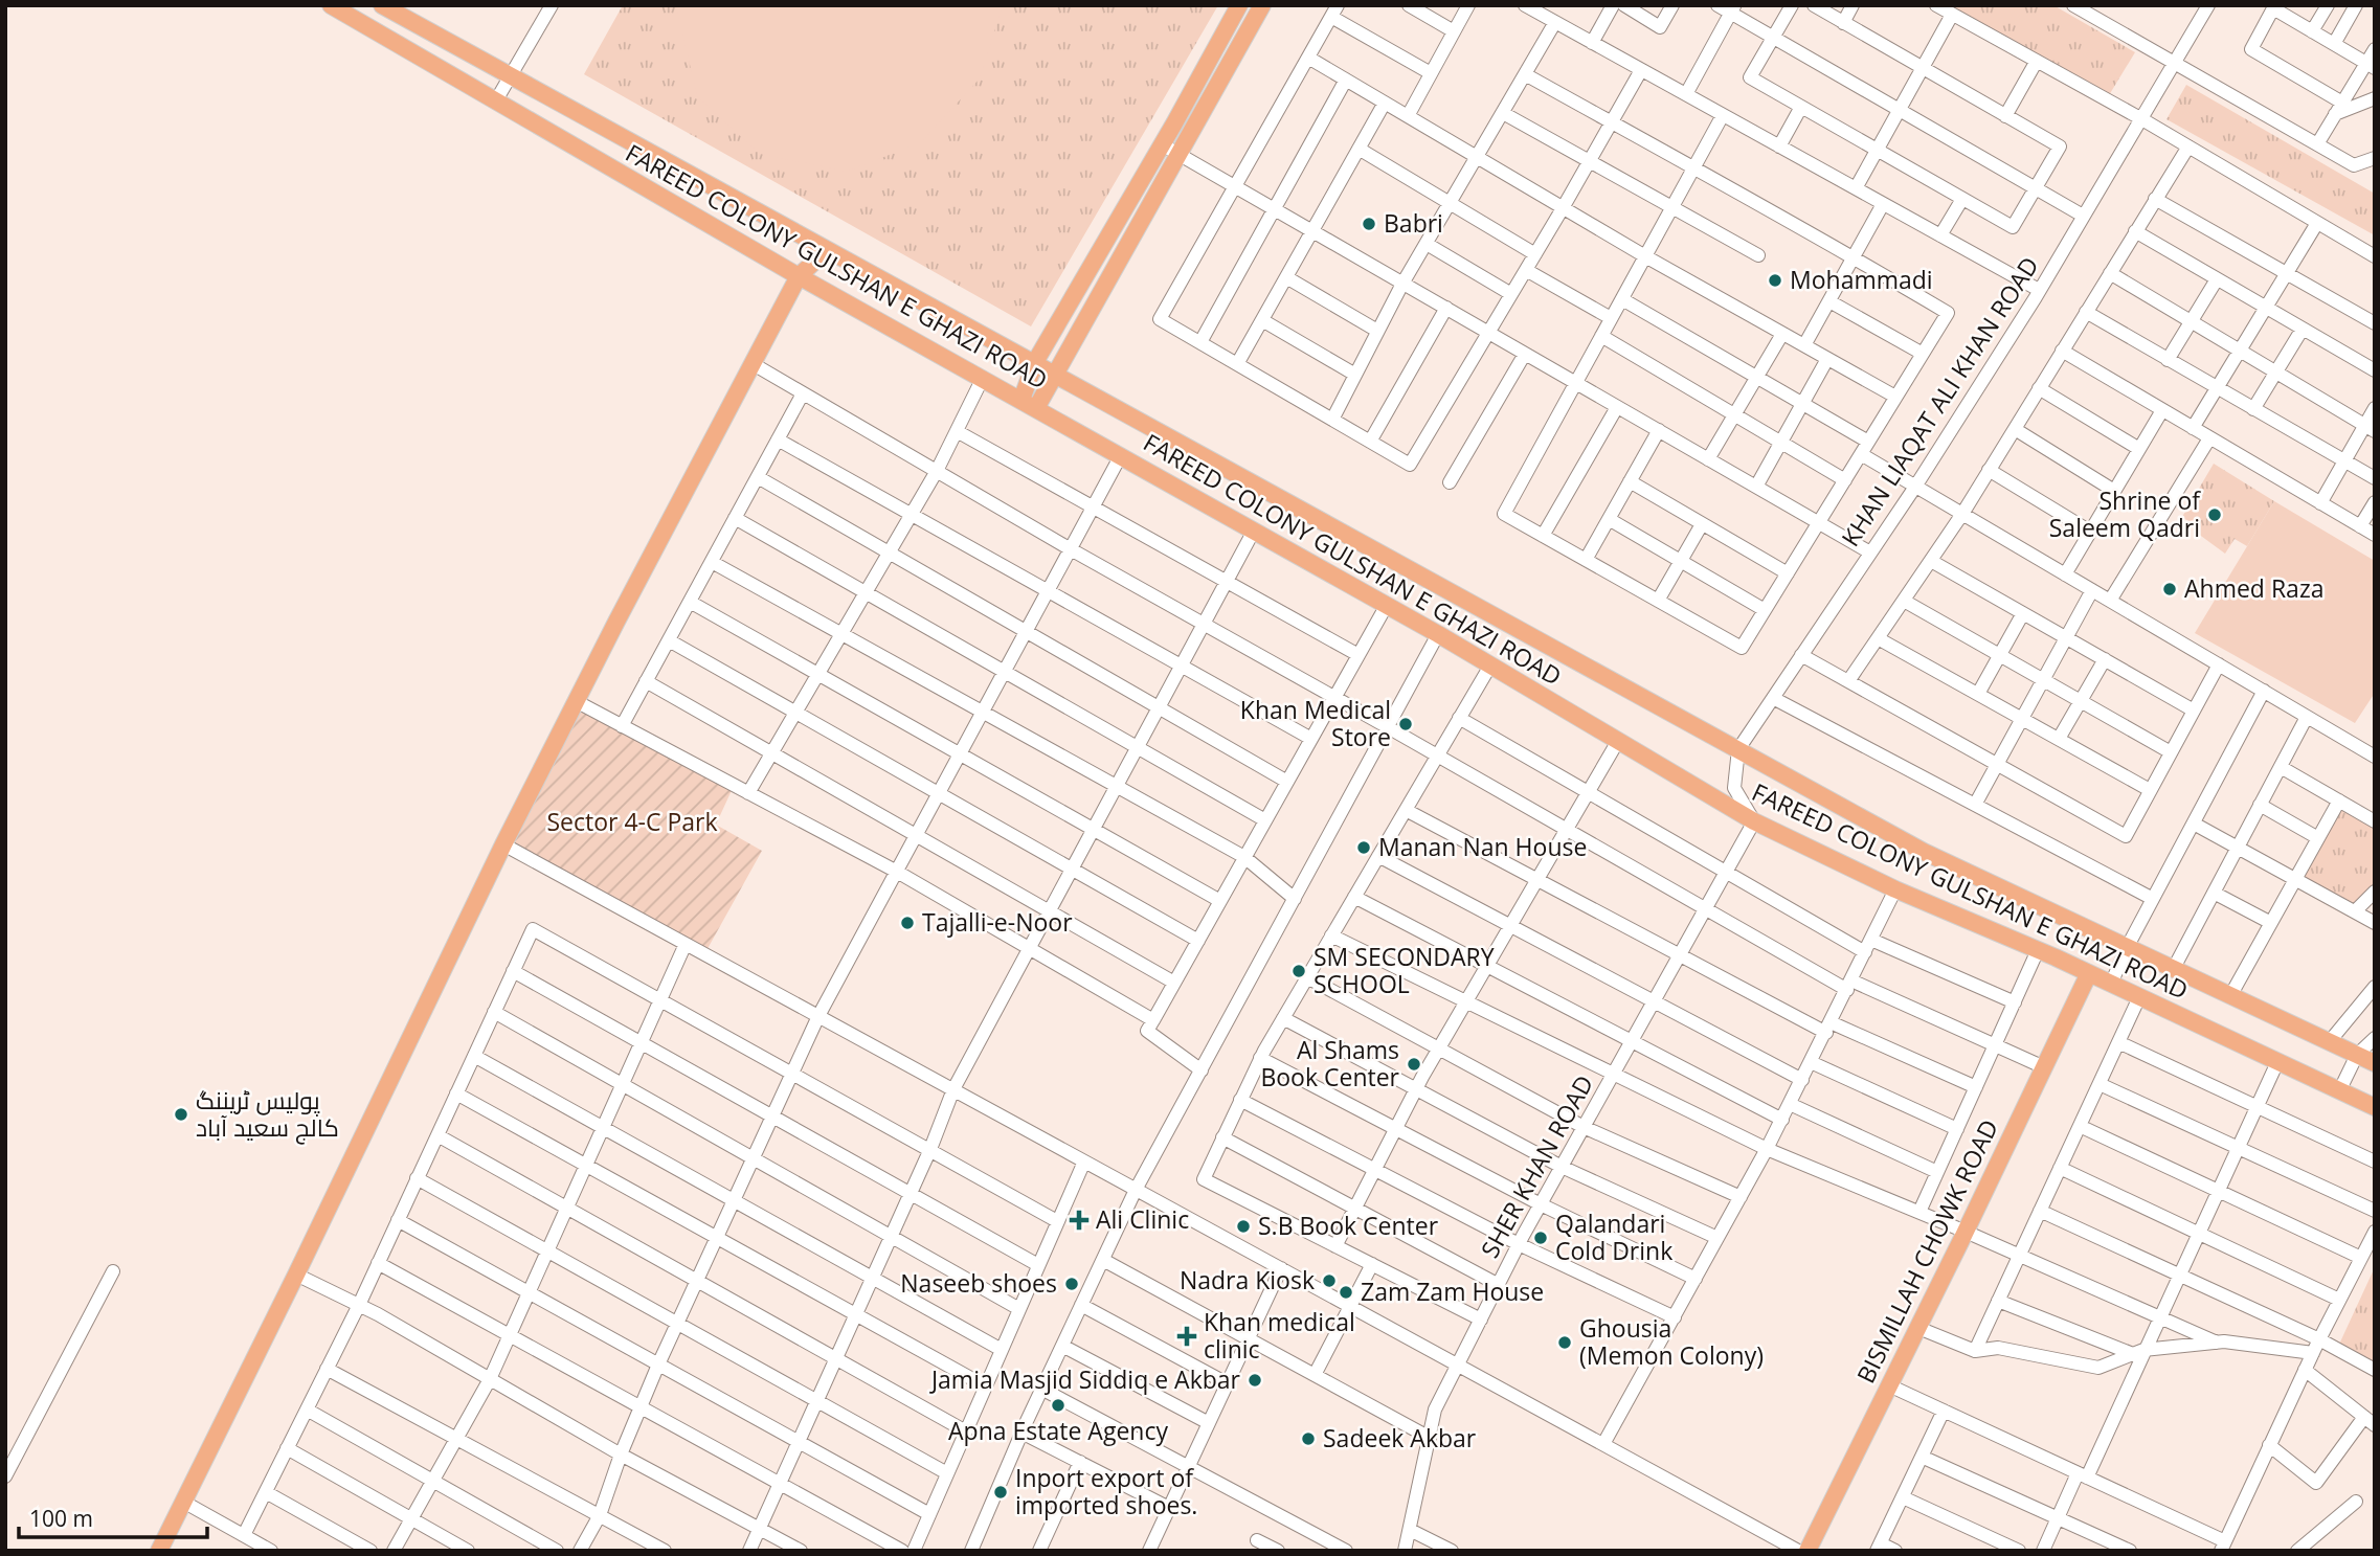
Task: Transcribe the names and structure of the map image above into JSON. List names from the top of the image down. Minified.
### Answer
{"streets":{"main road":["FAREED COLONY GULSHAN E GHAZI ROAD","BISMILLAH CHOWK ROAD"],"street":["KHAN LIAQAT ALI KHAN ROAD","SHER KHAN ROAD"]},"crossings":[["FAREED COLONY GULSHAN E GHAZI ROAD","KHAN LIAQAT ALI KHAN ROAD"],["FAREED COLONY GULSHAN E GHAZI ROAD","SHER KHAN ROAD"],["FAREED COLONY GULSHAN E GHAZI ROAD","BISMILLAH CHOWK ROAD"],["KHAN LIAQAT ALI KHAN ROAD","SHER KHAN ROAD"]],"parks":["Sector 4-C Park"],"places":{"other":["Babri","Mohammadi","Shrine of Saleem Qadri","Ahmed Raza","Khan Medical Store","Manan Nan House","Tajalli-e-Noor","SM SECONDARY SCHOOL","Al Shams Book Center","پولیس ٹریننگ کالج سعید آباد","S.B Book Center","Qalandari Cold Drink","Nadra Kiosk","Naseeb shoes","Zam Zam House","Ghousia (Memon Colony)","Jamia Masjid Siddiq e Akbar","Apna Estate Agency","Sadeek Akbar","Inport export of imported shoes."],"health":["Ali Clinic","Khan medical clinic"]},"scale_bar":"100 m"}
